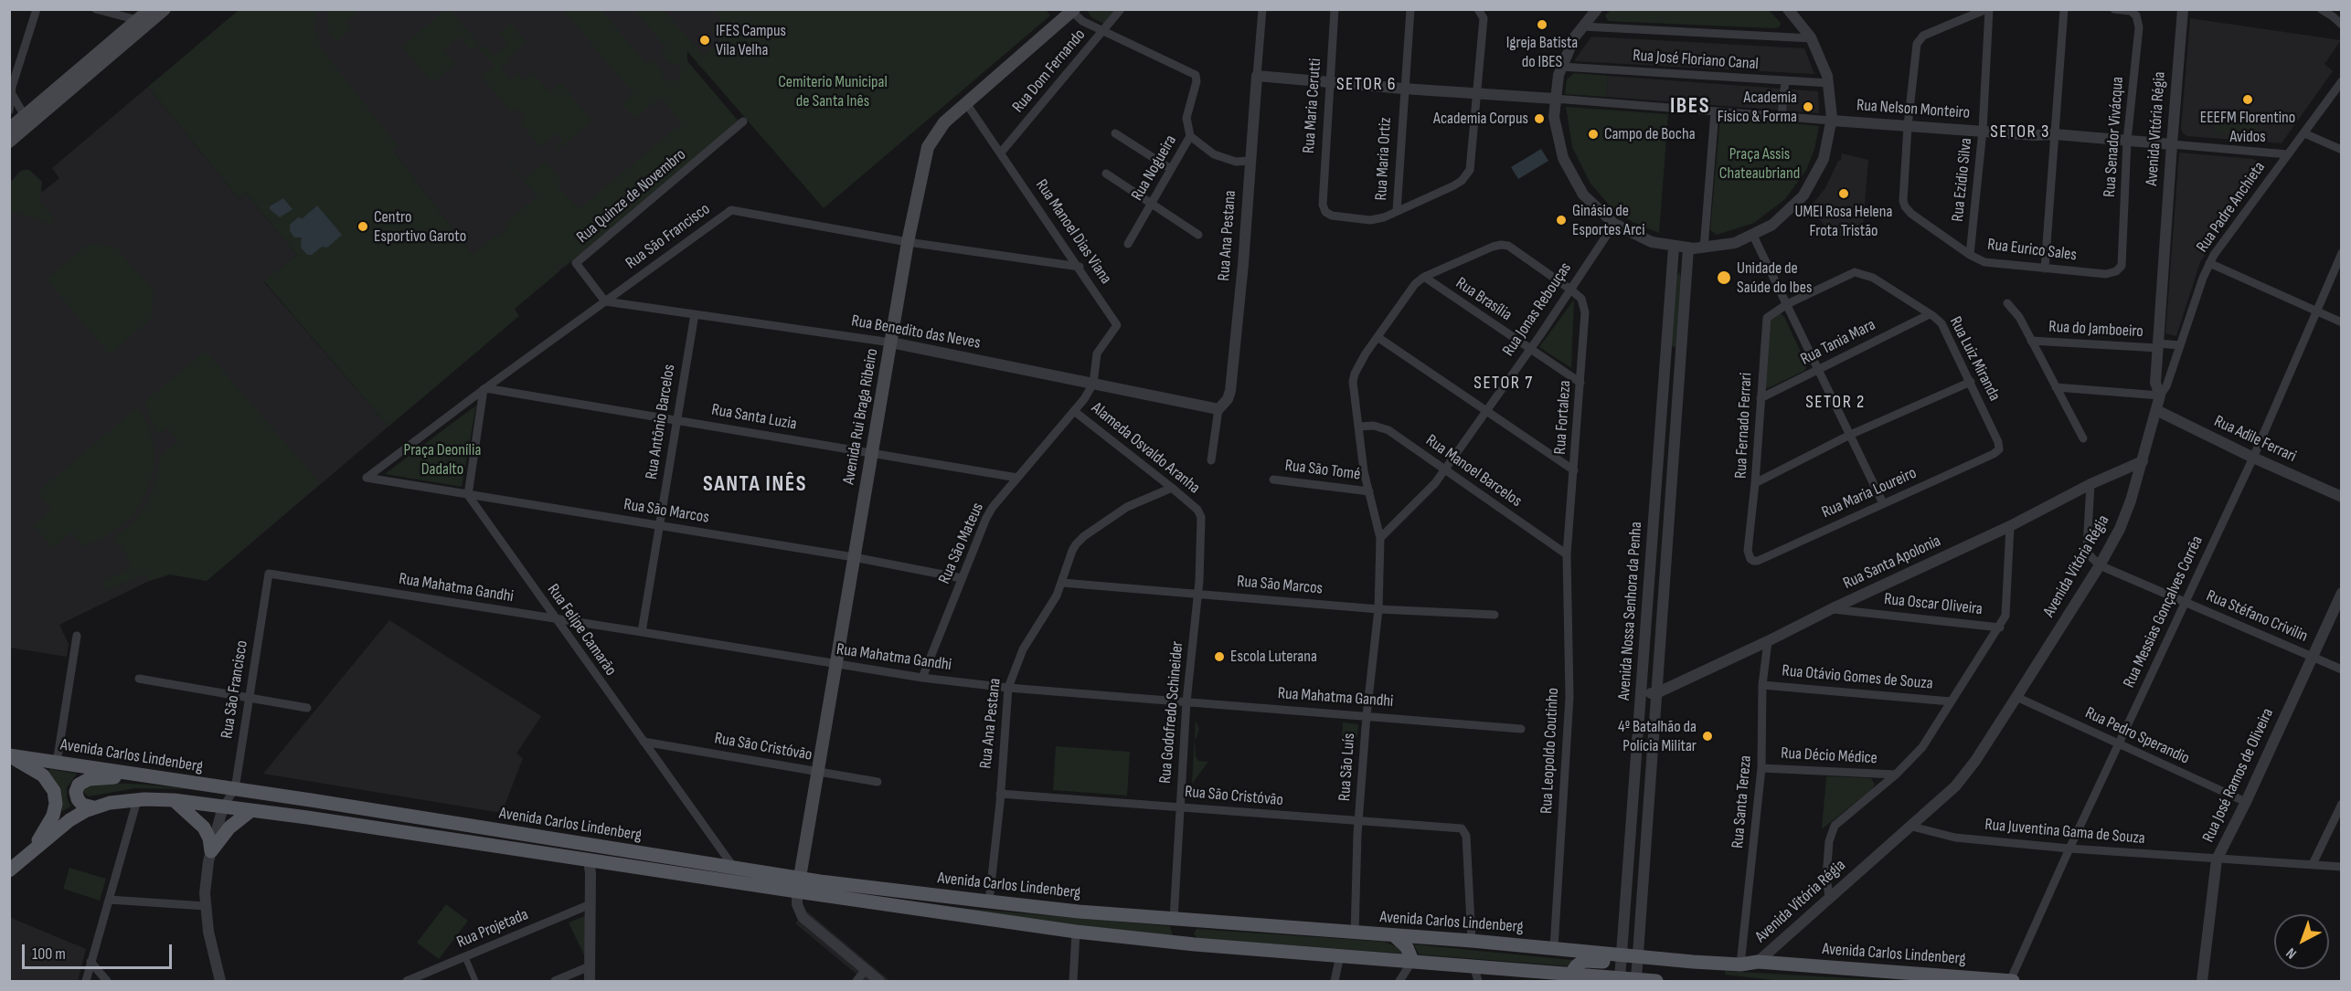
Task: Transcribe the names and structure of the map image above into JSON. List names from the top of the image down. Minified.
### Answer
{"streets":{"main road":["Avenida Rui Braga Ribeiro","Avenida Carlos Lindenberg"],"street":["Rua José Floriano Canal","Rua Dom Fernando","Rua Maria Cerutti","Rua Nelson Monteiro","Avenida Vitória Régia","Rua Senador Vivácqua","Rua Maria Ortiz","Rua Nogueira","Rua Ezidio Silva","Rua Quinze de Novembro","Rua Padre Anchieta","Rua Manoel Dias Viana","Rua Ana Pestana","Rua São Francisco","Rua Eurico Sales","Rua Brasília","Rua Jonas Rebouças","Rua do Jamboeiro","Rua Benedito das Neves","Rua Tania Mara","Rua Luiz Miranda","Rua Santa Luzia","Rua Fortaleza","Rua Antônio Barcelos","Rua Fernado Ferrari","Rua Adile Ferrari","Alameda Osvaldo Aranha","Rua São Tomé","Rua Manoel Barcelos","Rua Maria Loureiro","Rua São Marcos","Rua São Mateus","Rua Santa Apolonia","Rua Mahatma Gandhi","Rua Oscar Oliveira","Avenida Nossa Senhora da Penha","Rua Messias Gonçalves Corrêa","Rua Stéfano Crivilin","Rua Felipe Camarão","Rua Otávio Gomes de Souza","Rua Godofredo Schineider","Rua Pedro Sperandio","Rua São Cristóvão","Rua Leopoldo Coutinho","Rua Décio Médice","Rua São Luís","Rua José Ramos de Oliveira","Rua Santa Tereza","Rua Juventina Gama de Souza","Rua Projetada"]},"crossings":[["Rua Dom Fernando","Rua Nogueira"],["Rua Dom Fernando","Rua Manoel Dias Viana"],["Rua Maria Cerutti","Rua Maria Ortiz"],["Rua Nelson Monteiro","Avenida Vitória Régia"],["Rua Nelson Monteiro","Rua Senador Vivácqua"],["Rua Nelson Monteiro","Rua Ezidio Silva"],["Rua Nelson Monteiro","Rua Padre Anchieta"],["Rua Nelson Monteiro","Rua Eurico Sales"],["Avenida Vitória Régia","Rua Padre Anchieta"],["Avenida Vitória Régia","Rua do Jamboeiro"],["Avenida Vitória Régia","Rua Adile Ferrari"],["Avenida Vitória Régia","Rua Santa Apolonia"],["Avenida Vitória Régia","Rua Stéfano Crivilin"],["Avenida Vitória Régia","Rua Pedro Sperandio"],["Avenida Vitória Régia","Avenida Carlos Lindenberg"],["Avenida Vitória Régia","Rua Juventina Gama de Souza"],["Rua Senador Vivácqua","Rua Eurico Sales"],["Rua Ezidio Silva","Rua Eurico Sales"],["Rua Quinze de Novembro","Rua São Francisco"],["Rua Quinze de Novembro","Rua Benedito das Neves"],["Rua Padre Anchieta","Rua do Jamboeiro"],["Rua Manoel Dias Viana","Rua São Francisco"],["Rua Manoel Dias Viana","Rua Benedito das Neves"],["Rua Manoel Dias Viana","Avenida Rui Braga Ribeiro"],["Rua Manoel Dias Viana","Rua São Mateus"],["Rua Ana Pestana","Rua Benedito das Neves"],["Rua Ana Pestana","Alameda Osvaldo Aranha"],["Rua Ana Pestana","Rua São Marcos"],["Rua Ana Pestana","Rua Mahatma Gandhi"],["Rua Ana Pestana","Rua São Cristóvão"],["Rua Ana Pestana","Avenida Carlos Lindenberg"],["Rua São Francisco","Rua Benedito das Neves"],["Rua São Francisco","Avenida Rui Braga Ribeiro"],["Rua São Francisco","Rua Santa Luzia"],["Rua São Francisco","Rua São Marcos"],["Rua São Francisco","Rua Mahatma Gandhi"],["Rua São Francisco","Avenida Carlos Lindenberg"],["Rua Brasília","Rua Jonas Rebouças"],["Rua Brasília","Rua Fortaleza"],["Rua Brasília","Rua São Luís"],["Rua Jonas Rebouças","Rua Fortaleza"],["Rua Jonas Rebouças","Rua Manoel Barcelos"],["Rua Jonas Rebouças","Rua São Luís"],["Rua Benedito das Neves","Avenida Rui Braga Ribeiro"],["Rua Benedito das Neves","Rua Antônio Barcelos"],["Rua Benedito das Neves","Rua São Mateus"],["Rua Tania Mara","Rua Luiz Miranda"],["Rua Tania Mara","Rua Fernado Ferrari"],["Rua Luiz Miranda","Rua Fernado Ferrari"],["Rua Luiz Miranda","Rua Maria Loureiro"],["Avenida Rui Braga Ribeiro","Rua Santa Luzia"],["Avenida Rui Braga Ribeiro","Rua São Marcos"],["Avenida Rui Braga Ribeiro","Rua Mahatma Gandhi"],["Avenida Rui Braga Ribeiro","Rua São Cristóvão"],["Avenida Rui Braga Ribeiro","Avenida Carlos Lindenberg"],["Rua Santa Luzia","Rua Antônio Barcelos"],["Rua Santa Luzia","Rua São Mateus"],["Rua Fortaleza","Rua Manoel Barcelos"],["Rua Fortaleza","Rua Leopoldo Coutinho"],["Rua Fortaleza","Rua São Luís"],["Rua Antônio Barcelos","Rua São Marcos"],["Rua Antônio Barcelos","Rua Mahatma Gandhi"],["Rua Fernado Ferrari","Rua Maria Loureiro"],["Rua Adile Ferrari","Rua Messias Gonçalves Corrêa"],["Alameda Osvaldo Aranha","Rua São Mateus"],["Alameda Osvaldo Aranha","Rua Godofredo Schineider"],["Rua São Tomé","Rua São Luís"],["Rua Manoel Barcelos","Rua Leopoldo Coutinho"],["Rua Manoel Barcelos","Rua São Luís"],["Rua São Marcos","Rua São Mateus"],["Rua São Marcos","Rua Felipe Camarão"],["Rua São Marcos","Rua Godofredo Schineider"],["Rua São Marcos","Rua São Luís"],["Rua São Mateus","Rua Mahatma Gandhi"],["Rua Santa Apolonia","Rua Oscar Oliveira"],["Rua Santa Apolonia","Avenida Nossa Senhora da Penha"],["Rua Santa Apolonia","Rua Santa Tereza"],["Rua Mahatma Gandhi","Rua Felipe Camarão"],["Rua Mahatma Gandhi","Rua Godofredo Schineider"],["Rua Mahatma Gandhi","Rua São Luís"],["Avenida Nossa Senhora da Penha","Avenida Carlos Lindenberg"],["Rua Messias Gonçalves Corrêa","Rua Stéfano Crivilin"],["Rua Messias Gonçalves Corrêa","Rua Pedro Sperandio"],["Rua Messias Gonçalves Corrêa","Avenida Carlos Lindenberg"],["Rua Messias Gonçalves Corrêa","Rua Juventina Gama de Souza"],["Rua Stéfano Crivilin","Rua José Ramos de Oliveira"],["Rua Felipe Camarão","Rua São Cristóvão"],["Rua Felipe Camarão","Avenida Carlos Lindenberg"],["Rua Otávio Gomes de Souza","Rua Santa Tereza"],["Rua Godofredo Schineider","Rua São Cristóvão"],["Rua Godofredo Schineider","Avenida Carlos Lindenberg"],["Rua Pedro Sperandio","Rua José Ramos de Oliveira"],["Rua São Cristóvão","Avenida Carlos Lindenberg"],["Rua São Cristóvão","Rua São Luís"],["Rua Leopoldo Coutinho","Avenida Carlos Lindenberg"],["Avenida Carlos Lindenberg","Rua São Luís"],["Avenida Carlos Lindenberg","Rua Santa Tereza"],["Rua Décio Médice","Rua Santa Tereza"],["Rua José Ramos de Oliveira","Rua Juventina Gama de Souza"]],"districts":["SETOR 6","IBES","SETOR 3","SETOR 7","SETOR 2","SANTA INÊS"],"parks":["Cemiterio Municipal de Santa Inês","Praça Assis Chateaubriand","Praça Deonília Dadalto"],"places":["Igreja Batista do IBES","IFES Campus Vila Velha","EEEFM Florentino Avidos","Academia Físico & Forma","Academia Corpus","Campo de Bocha","UMEI Rosa Helena Frota Tristão","Ginásio de Esportes Arci","Centro Esportivo Garoto","Unidade de Saúde do Ibes","Escola Luterana","4º Batalhão da Polícia Militar"],"scale_bar":"100 m","north":"bottom left"}
